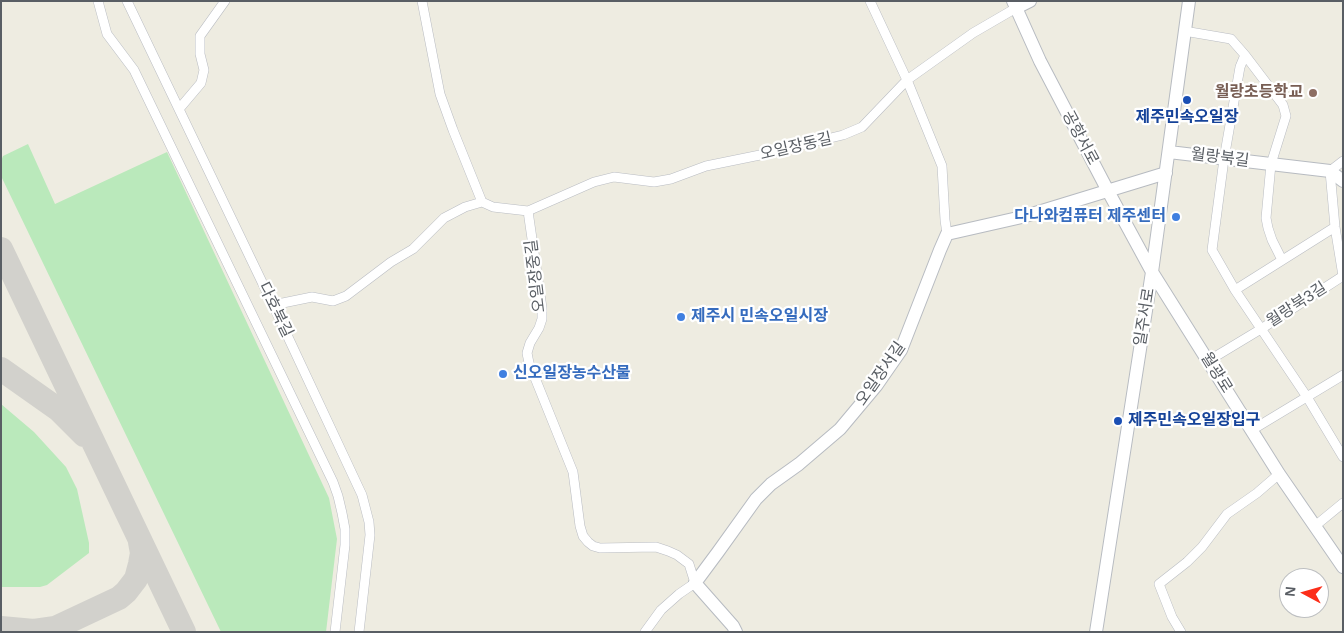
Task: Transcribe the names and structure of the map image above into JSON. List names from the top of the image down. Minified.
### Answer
{"streets":{"street":["공항서로","오일장동길","월랑북길","오일장중길","월랑북3길","다호북길","일주서로","월광로","오일장서길"]},"crossings":[["공항서로","오일장동길"],["공항서로","일주서로"],["공항서로","월광로"],["오일장동길","오일장중길"],["월랑북길","월랑북3길"],["월랑북길","일주서로"],["오일장중길","오일장서길"],["월랑북3길","월광로"],["일주서로","월광로"]],"places":["월랑초등학교","제주민속오일장","다나와컴퓨터 제주센터","제주시 민속오일시장","신오일장농수산물","제주민속오일장입구"],"north":"left"}
